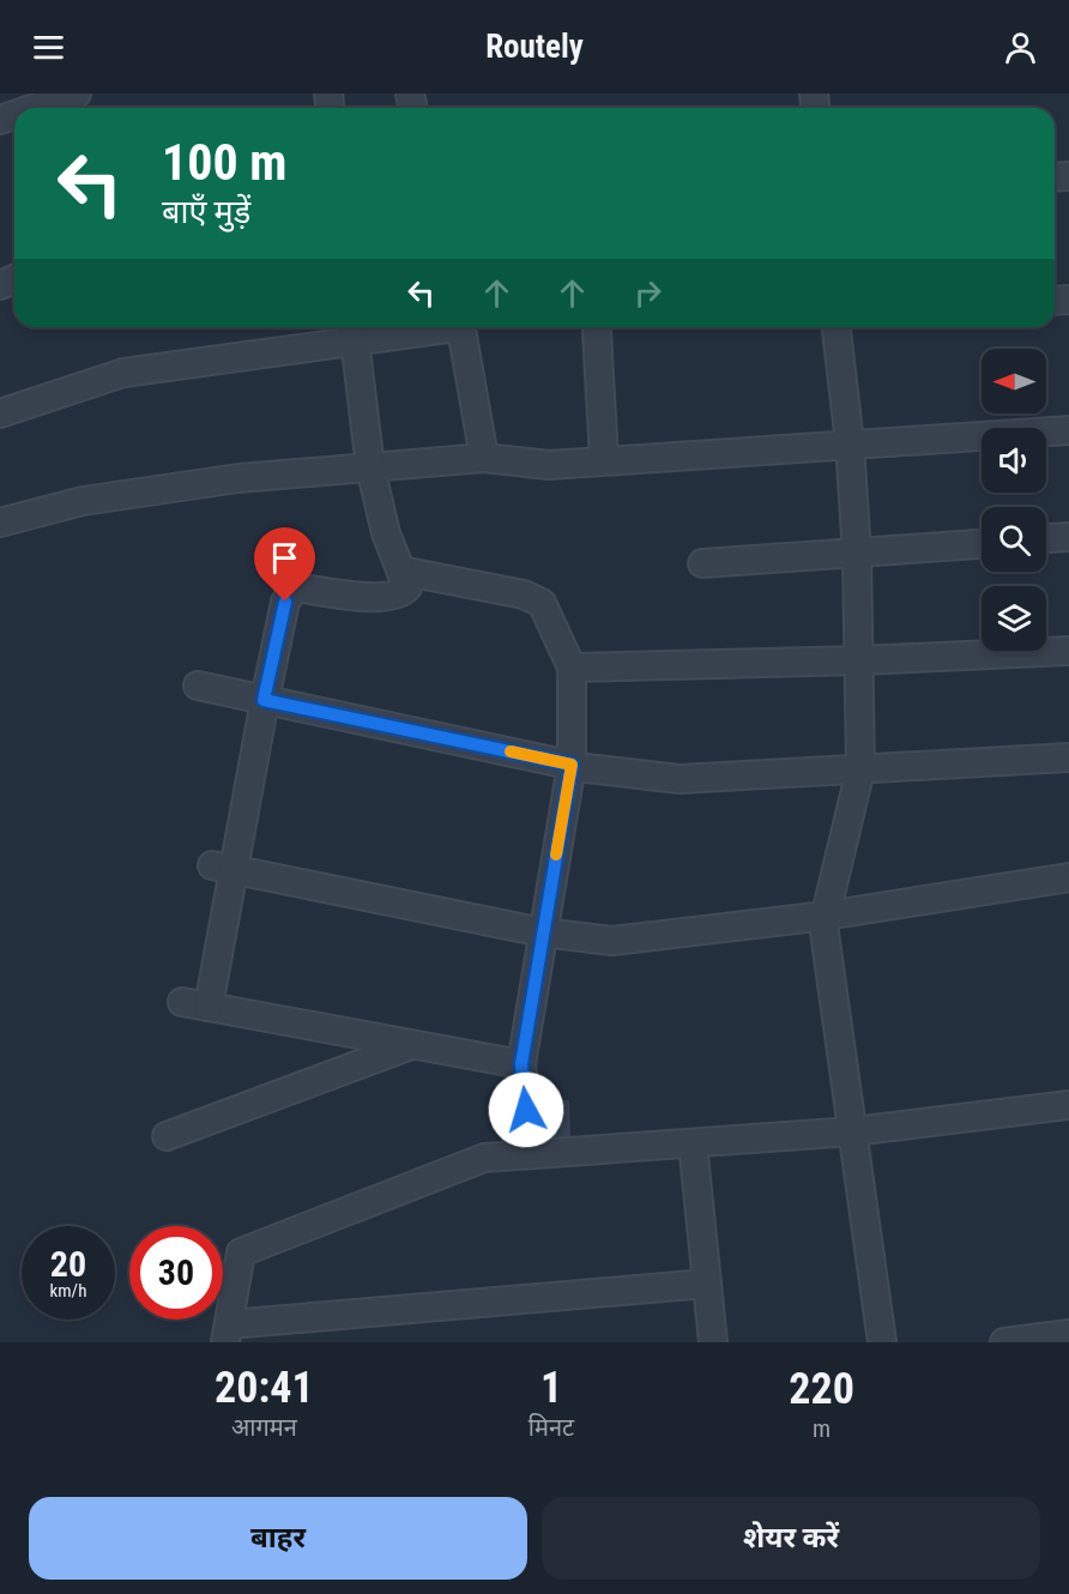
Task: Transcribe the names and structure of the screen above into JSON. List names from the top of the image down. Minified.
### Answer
{"north":"left","page":{"header":"Routely","turn":["100 m","बाएँ मुड़ें"],"speed":"20 km/h","limit":"30","eta":["20:41","आगमन","1","मिनट","220","m"],"buttons":["बाहर","शेयर करें"]}}
